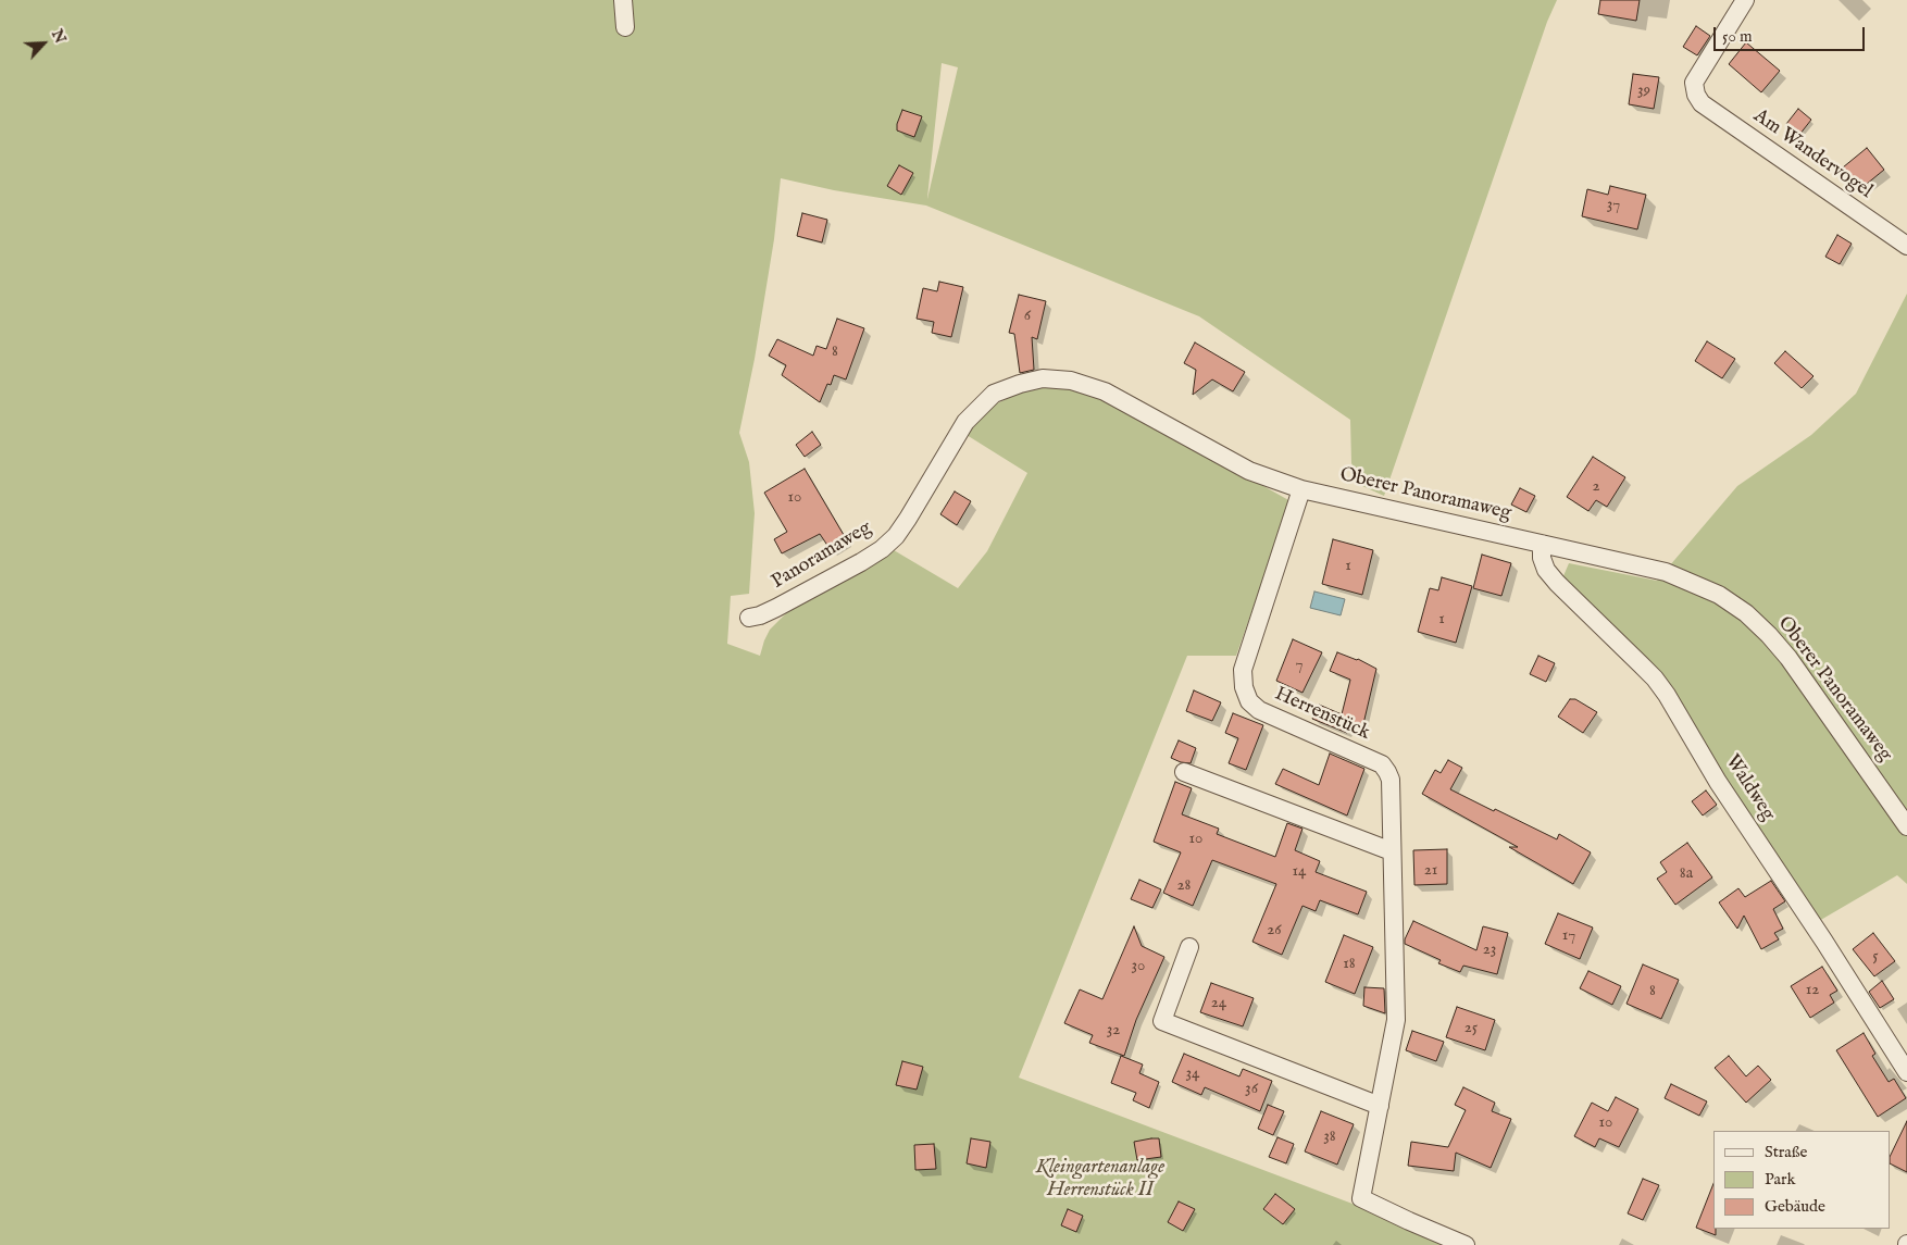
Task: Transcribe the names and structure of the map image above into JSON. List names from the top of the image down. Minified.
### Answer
{"streets":{"street":["Am Wandervogel","Oberer Panoramaweg","Panoramaweg","Herrenstück","Waldweg"]},"crossings":[["Oberer Panoramaweg","Panoramaweg"],["Oberer Panoramaweg","Herrenstück"],["Oberer Panoramaweg","Waldweg"]],"parks":["Kleingartenanlage Herrenstück II"],"house_numbers":["39","37","6","8","2","10","1","1","7","10","21","14","8a","28","26","17","23","5","18","30","12","8","24","25","32","34","36","10","38"],"legend":["Straße","Park","Gebäude"],"scale_bar":"50 m","north":"top right"}
